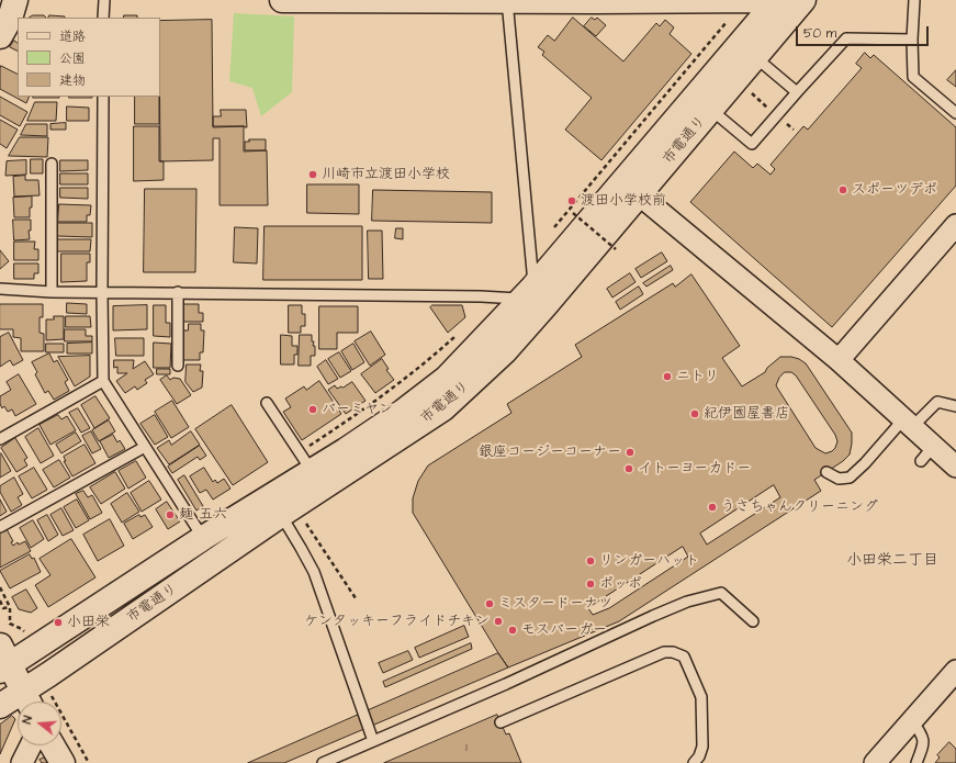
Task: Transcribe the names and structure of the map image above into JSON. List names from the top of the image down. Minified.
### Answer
{"streets":{"street":["市電通り"]},"districts":["小田栄二丁目"],"places":["川崎市立渡田小学校","スポーツデポ","渡田小学校前","ニトリ","バーミヤン","紀伊國屋書店","銀座コージーコーナー","イトーヨーカドー","うさちゃんクリーニング","麺 五六","リンガーハット","ポッポ","ミスタードーナツ","ケンタッキーフライドチキン","小田栄","モスバーガー"],"house_numbers":["1"],"legend":["道路","公園","建物"],"scale_bar":"50 m","north":"left"}
